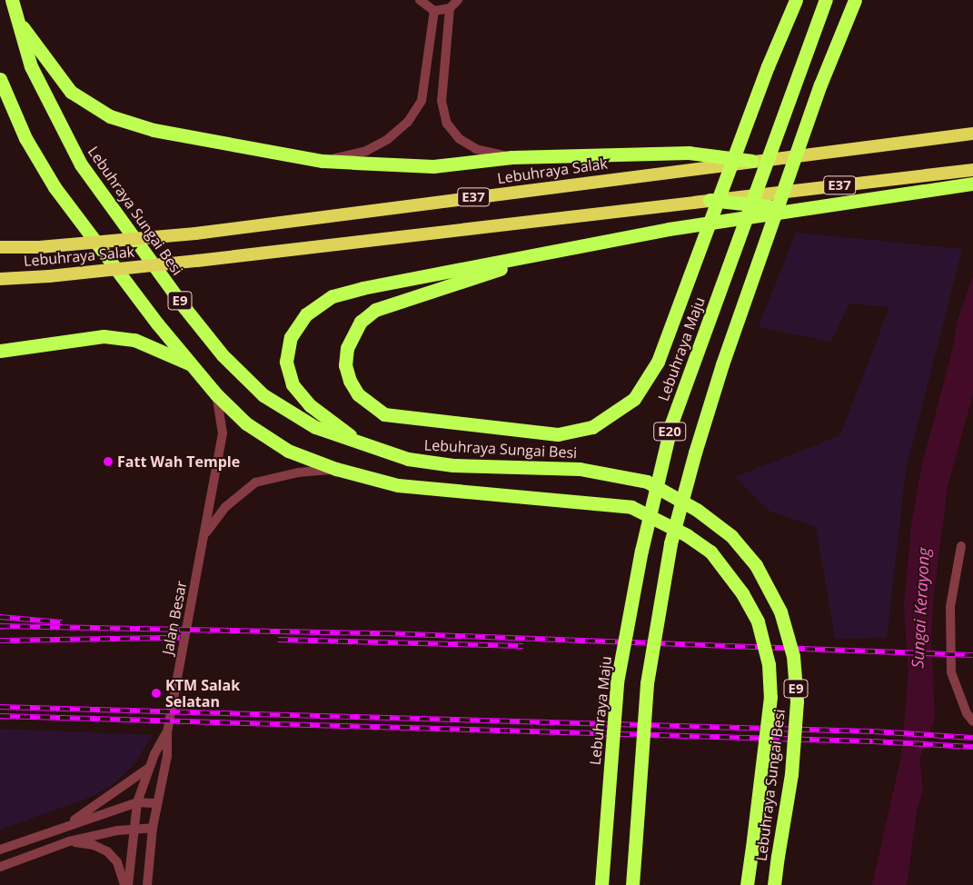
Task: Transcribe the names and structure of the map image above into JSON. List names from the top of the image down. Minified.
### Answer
{"streets":{"highway":["Lebuhraya Salak","E37","Lebuhraya Sungai Besi","E9","Lebuhraya Maju","E20"],"street":["Jalan Besar"]},"crossings":[["Lebuhraya Sungai Besi","Jalan Besar"]],"water":["Sungai Kerayong"],"places":["Fatt Wah Temple","KTM Salak Selatan"]}
